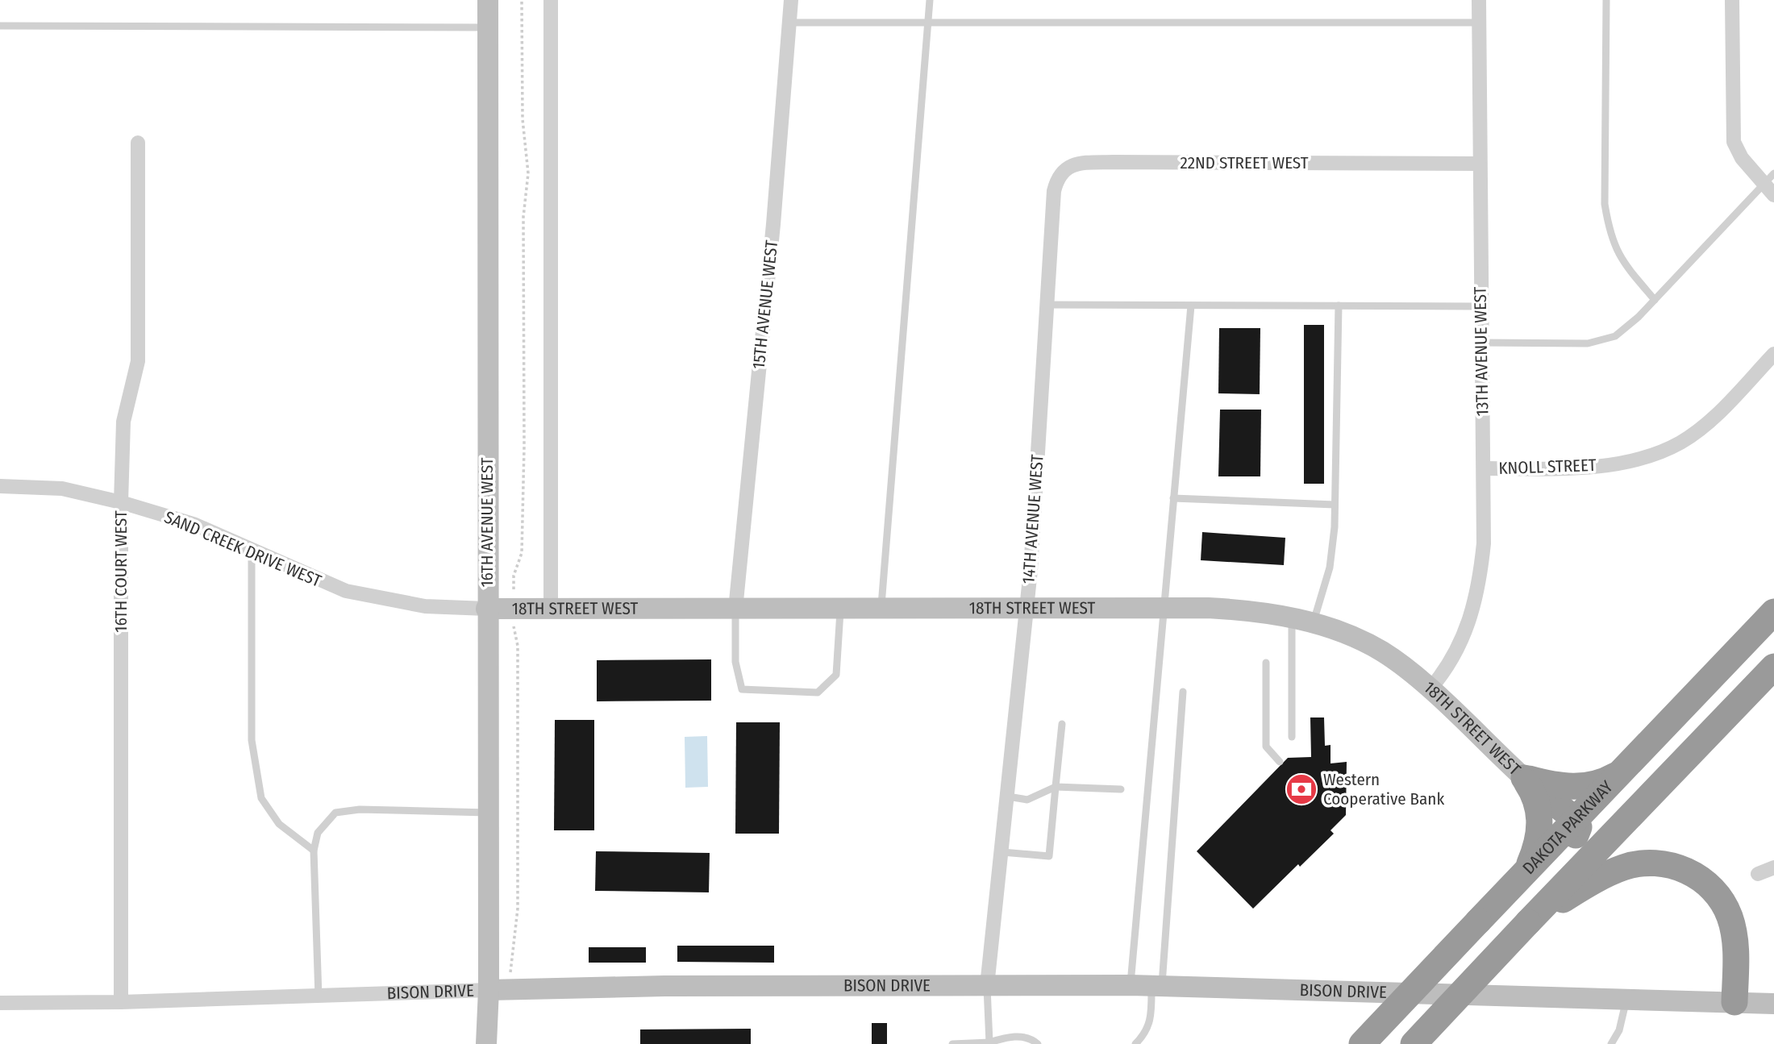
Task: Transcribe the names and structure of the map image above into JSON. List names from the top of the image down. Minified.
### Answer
{"streets":{"highway":["DAKOTA PARKWAY"],"street":["22ND STREET WEST","15TH AVENUE WEST","13TH AVENUE WEST","KNOLL STREET","14TH AVENUE WEST","16TH AVENUE WEST","SAND CREEK DRIVE WEST","16TH COURT WEST","18TH STREET WEST","BISON DRIVE"]},"crossings":[["22ND STREET WEST","13TH AVENUE WEST"],["22ND STREET WEST","14TH AVENUE WEST"],["15TH AVENUE WEST","18TH STREET WEST"],["13TH AVENUE WEST","KNOLL STREET"],["13TH AVENUE WEST","18TH STREET WEST"],["14TH AVENUE WEST","18TH STREET WEST"],["14TH AVENUE WEST","BISON DRIVE"],["16TH AVENUE WEST","SAND CREEK DRIVE WEST"],["16TH AVENUE WEST","18TH STREET WEST"],["16TH AVENUE WEST","BISON DRIVE"],["SAND CREEK DRIVE WEST","16TH COURT WEST"],["SAND CREEK DRIVE WEST","18TH STREET WEST"],["16TH COURT WEST","BISON DRIVE"]],"places":{"bank":["Western Cooperative Bank"]}}
